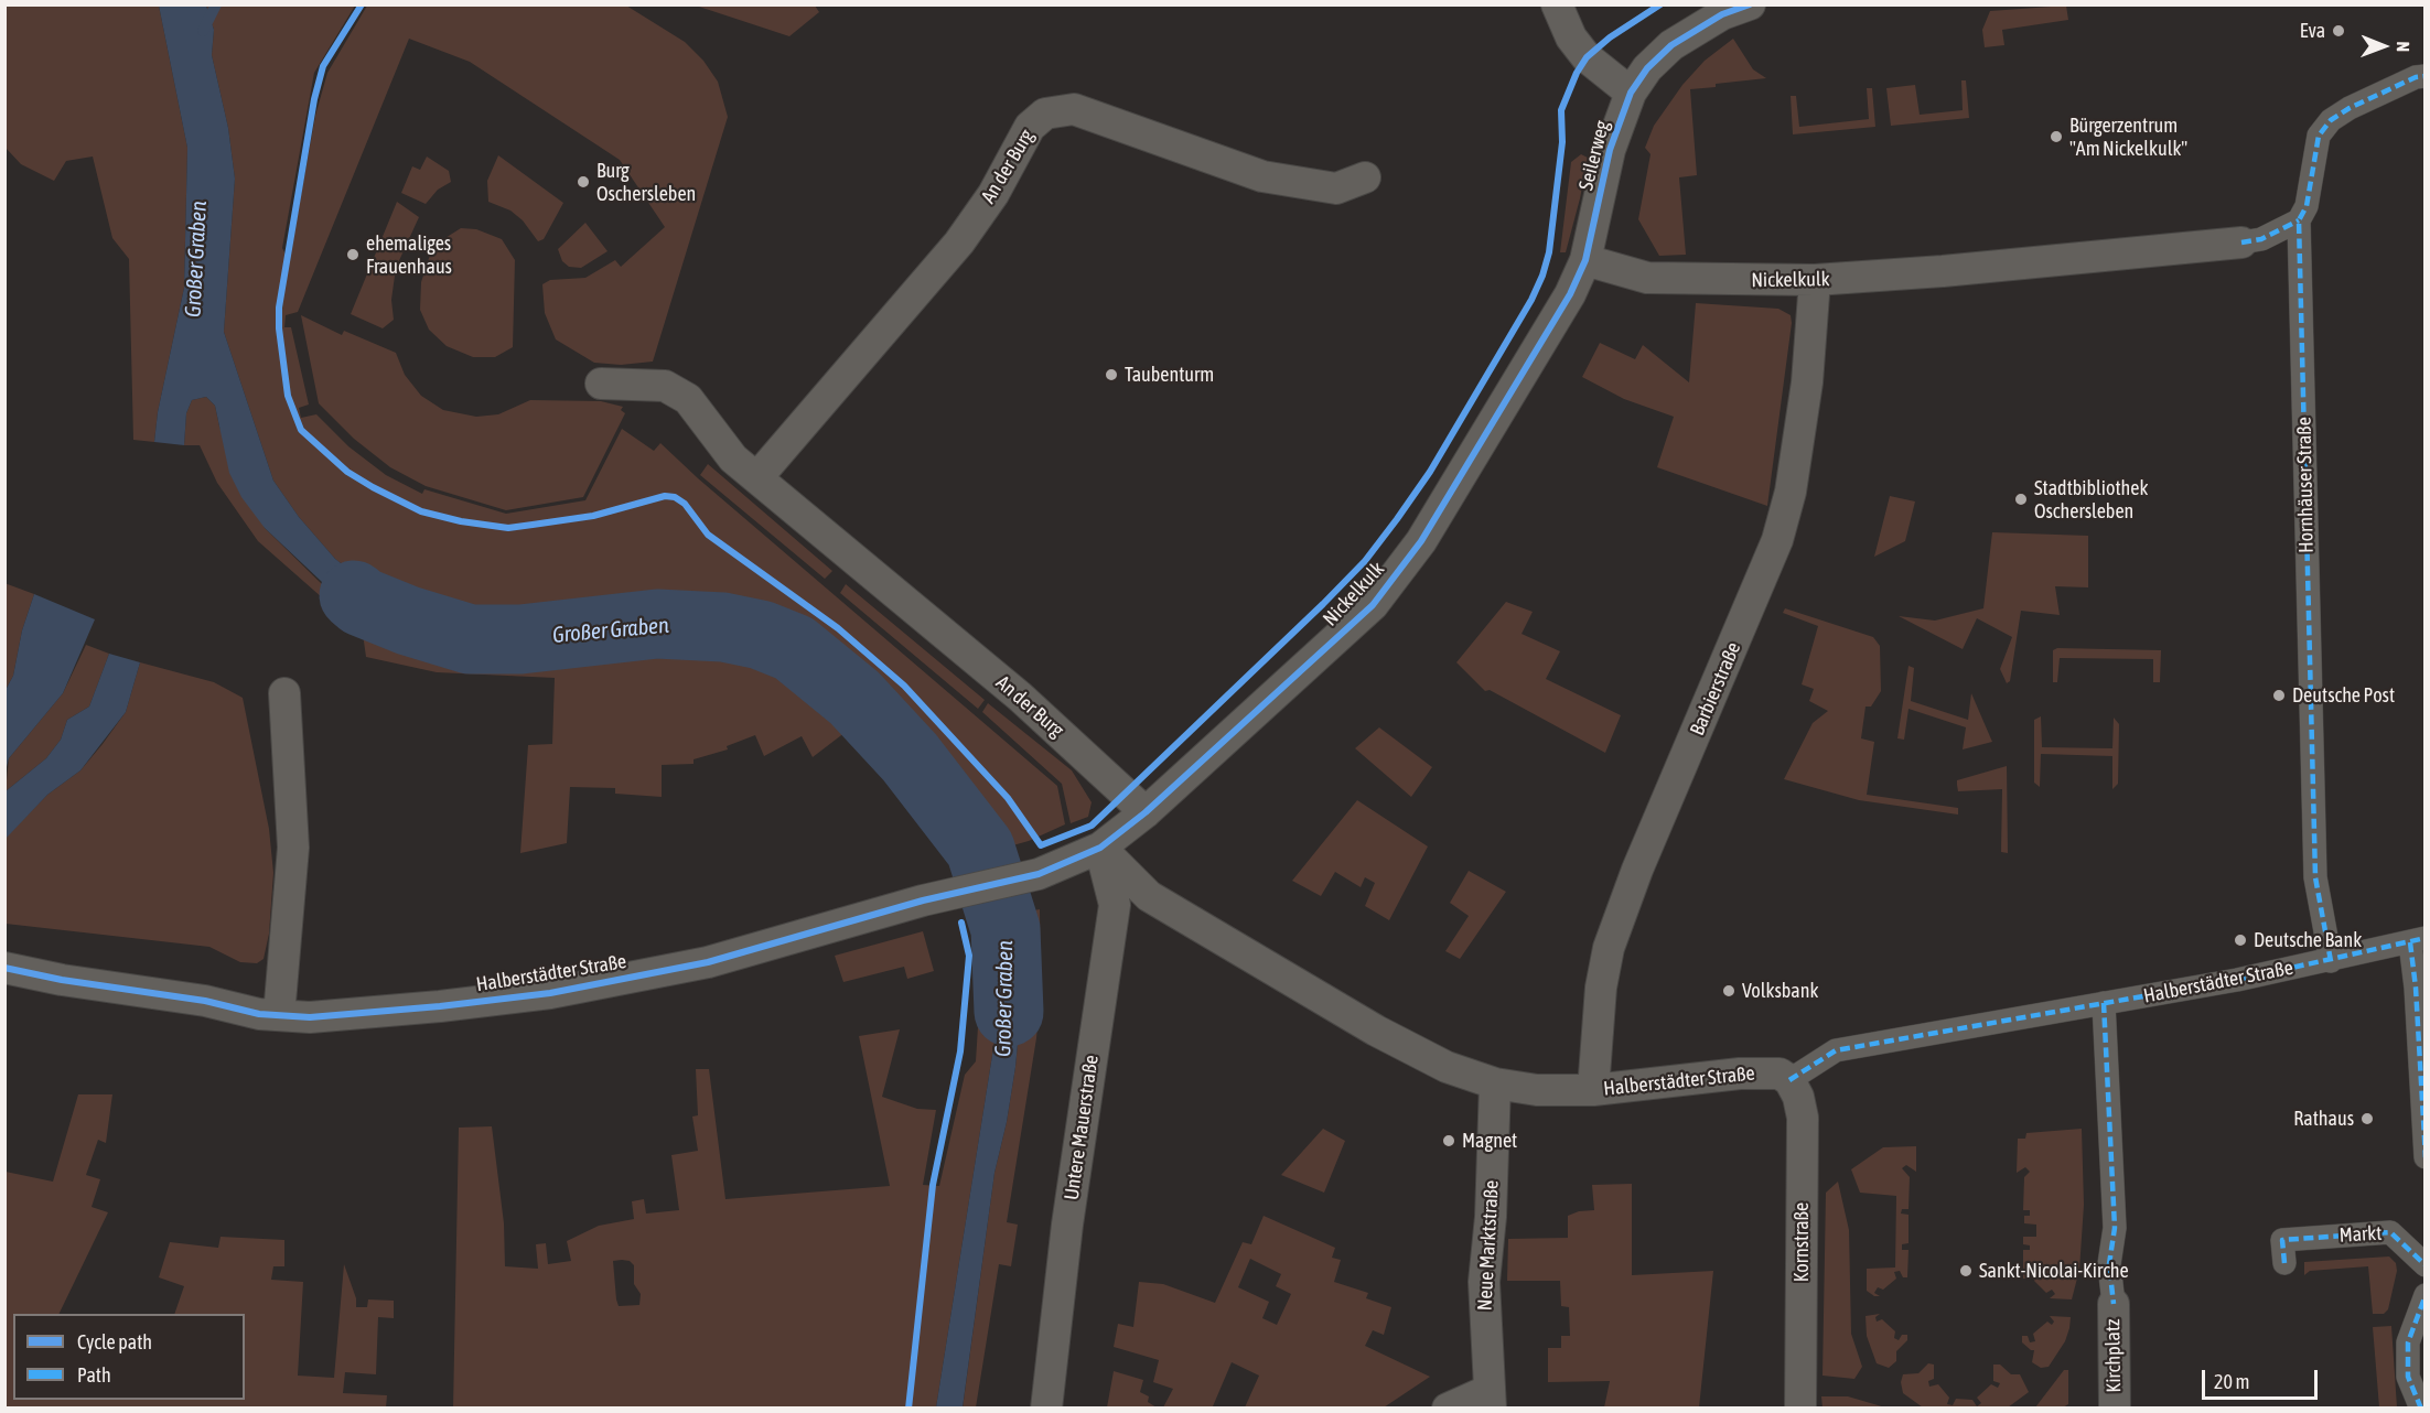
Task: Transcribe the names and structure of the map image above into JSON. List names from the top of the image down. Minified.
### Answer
{"streets":{"street":["Seilerweg","An der Burg","Nickelkulk","Hornhäuser Straße","Barbierstraße","Halberstädter Straße","Untere Mauerstraße","Markt","Kornstraße","Neue Marktstraße","Kirchplatz"]},"crossings":[["Seilerweg","Nickelkulk"],["An der Burg","Nickelkulk"],["Nickelkulk","Hornhäuser Straße"],["Nickelkulk","Barbierstraße"],["Nickelkulk","Halberstädter Straße"],["Nickelkulk","Untere Mauerstraße"],["Hornhäuser Straße","Halberstädter Straße"],["Barbierstraße","Halberstädter Straße"],["Halberstädter Straße","Untere Mauerstraße"],["Halberstädter Straße","Kornstraße"],["Halberstädter Straße","Neue Marktstraße"]],"water":["Großer Graben"],"places":["Eva","Bürgerzentrum \"Am Nickelkulk\"","Burg Oschersleben","ehemaliges Frauenhaus","Taubenturm","Stadtbibliothek Oschersleben","Deutsche Post","Deutsche Bank","Volksbank","Rathaus","Magnet","Sankt-Nicolai-Kirche"],"legend":["Cycle path","Path"],"scale_bar":"20 m","north":"right"}
